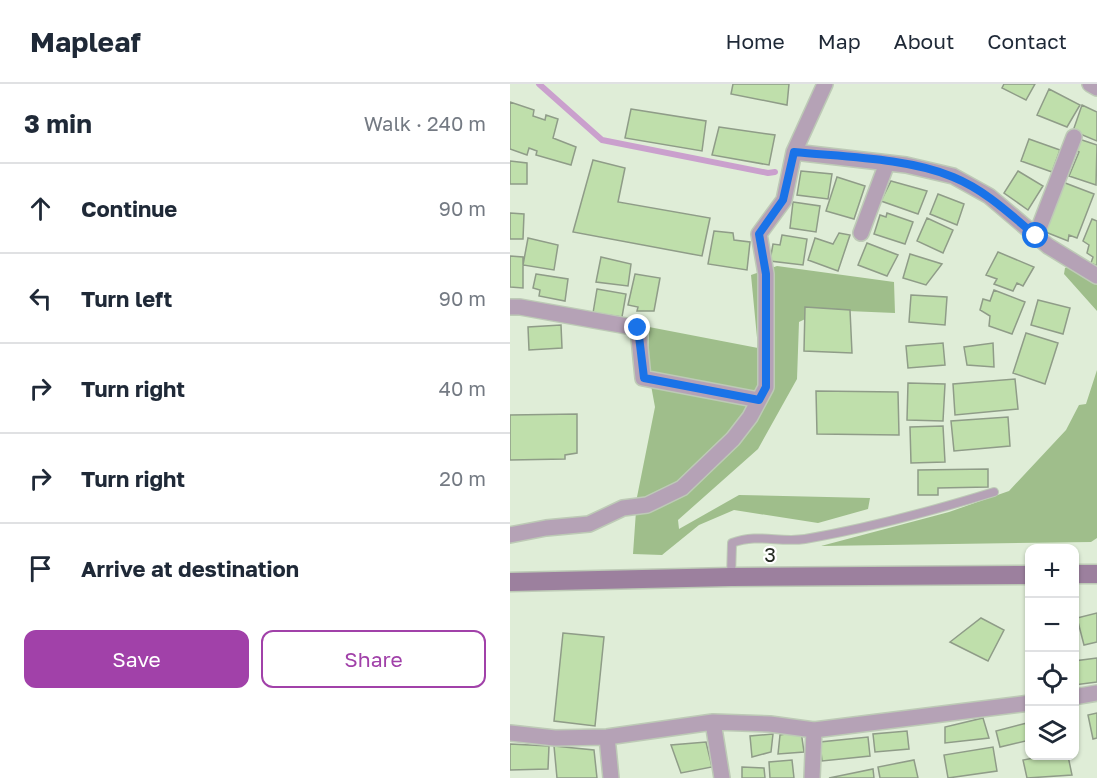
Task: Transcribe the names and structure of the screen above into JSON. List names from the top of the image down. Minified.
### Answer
{"streets":{"street":["3"]},"page":{"header":"Mapleaf","nav":["Home","Map","About","Contact"],"heading":["3 min","Walk · 240 m"],"list":[["Continue","90 m"],["Turn left","90 m"],["Turn right","40 m"],["Turn right","20 m"],"Arrive at destination"],"map_buttons":["+","−"],"buttons":["Save","Share"]}}
